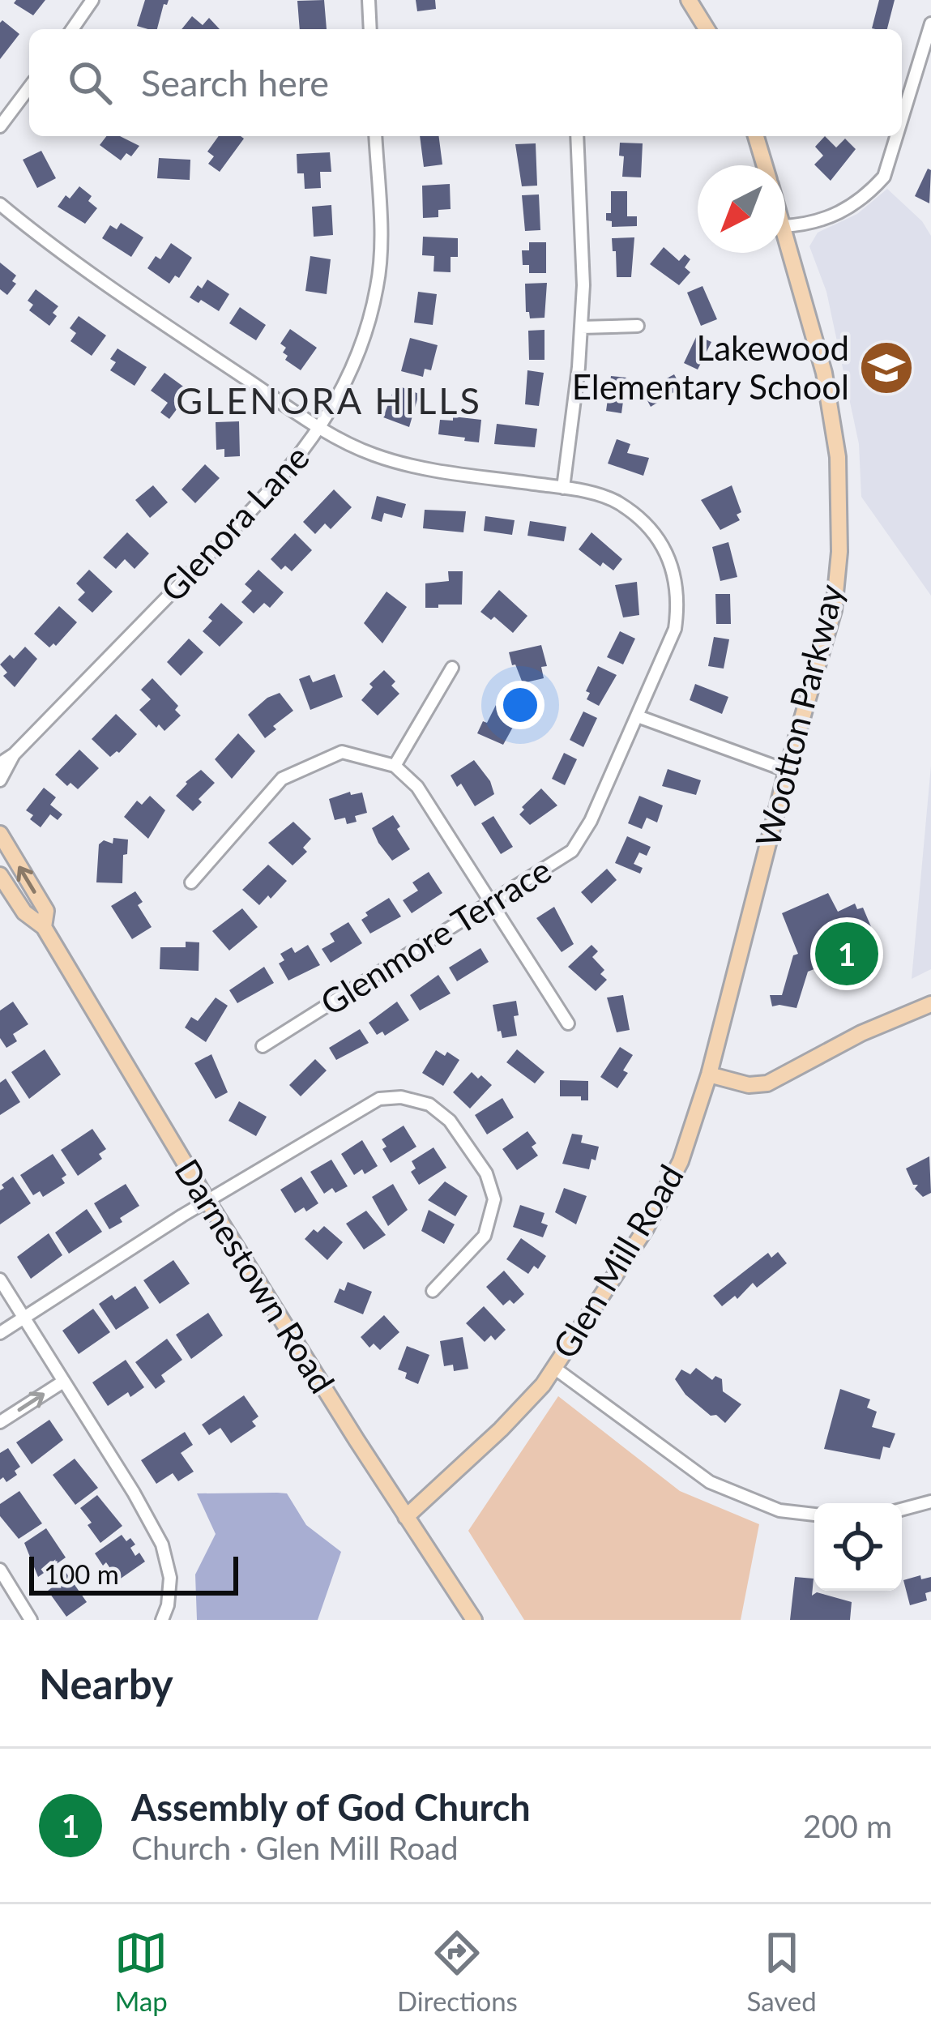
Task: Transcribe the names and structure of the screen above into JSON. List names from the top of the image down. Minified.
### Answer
{"streets":{"main road":["Wootton Parkway","Glen Mill Road","Darnestown Road"],"street":["Glenora Lane","Glenmore Terrace"]},"crossings":[["Glenora Lane","Glenmore Terrace"],["Wootton Parkway","Glen Mill Road"],["Glen Mill Road","Darnestown Road"]],"districts":["GLENORA HILLS"],"places":{"school or university":["Lakewood Elementary School"]},"scale_bar":"100 m","north":"bottom left","page":{"search":"Search here","pins":"1","scale":"100 m","heading":"Nearby","list":[{"mark":"1","name":"Assembly of God Church","note":"Church · Glen Mill Road","value":"200 m"}],"nav":["Map","Directions","Saved"]}}
